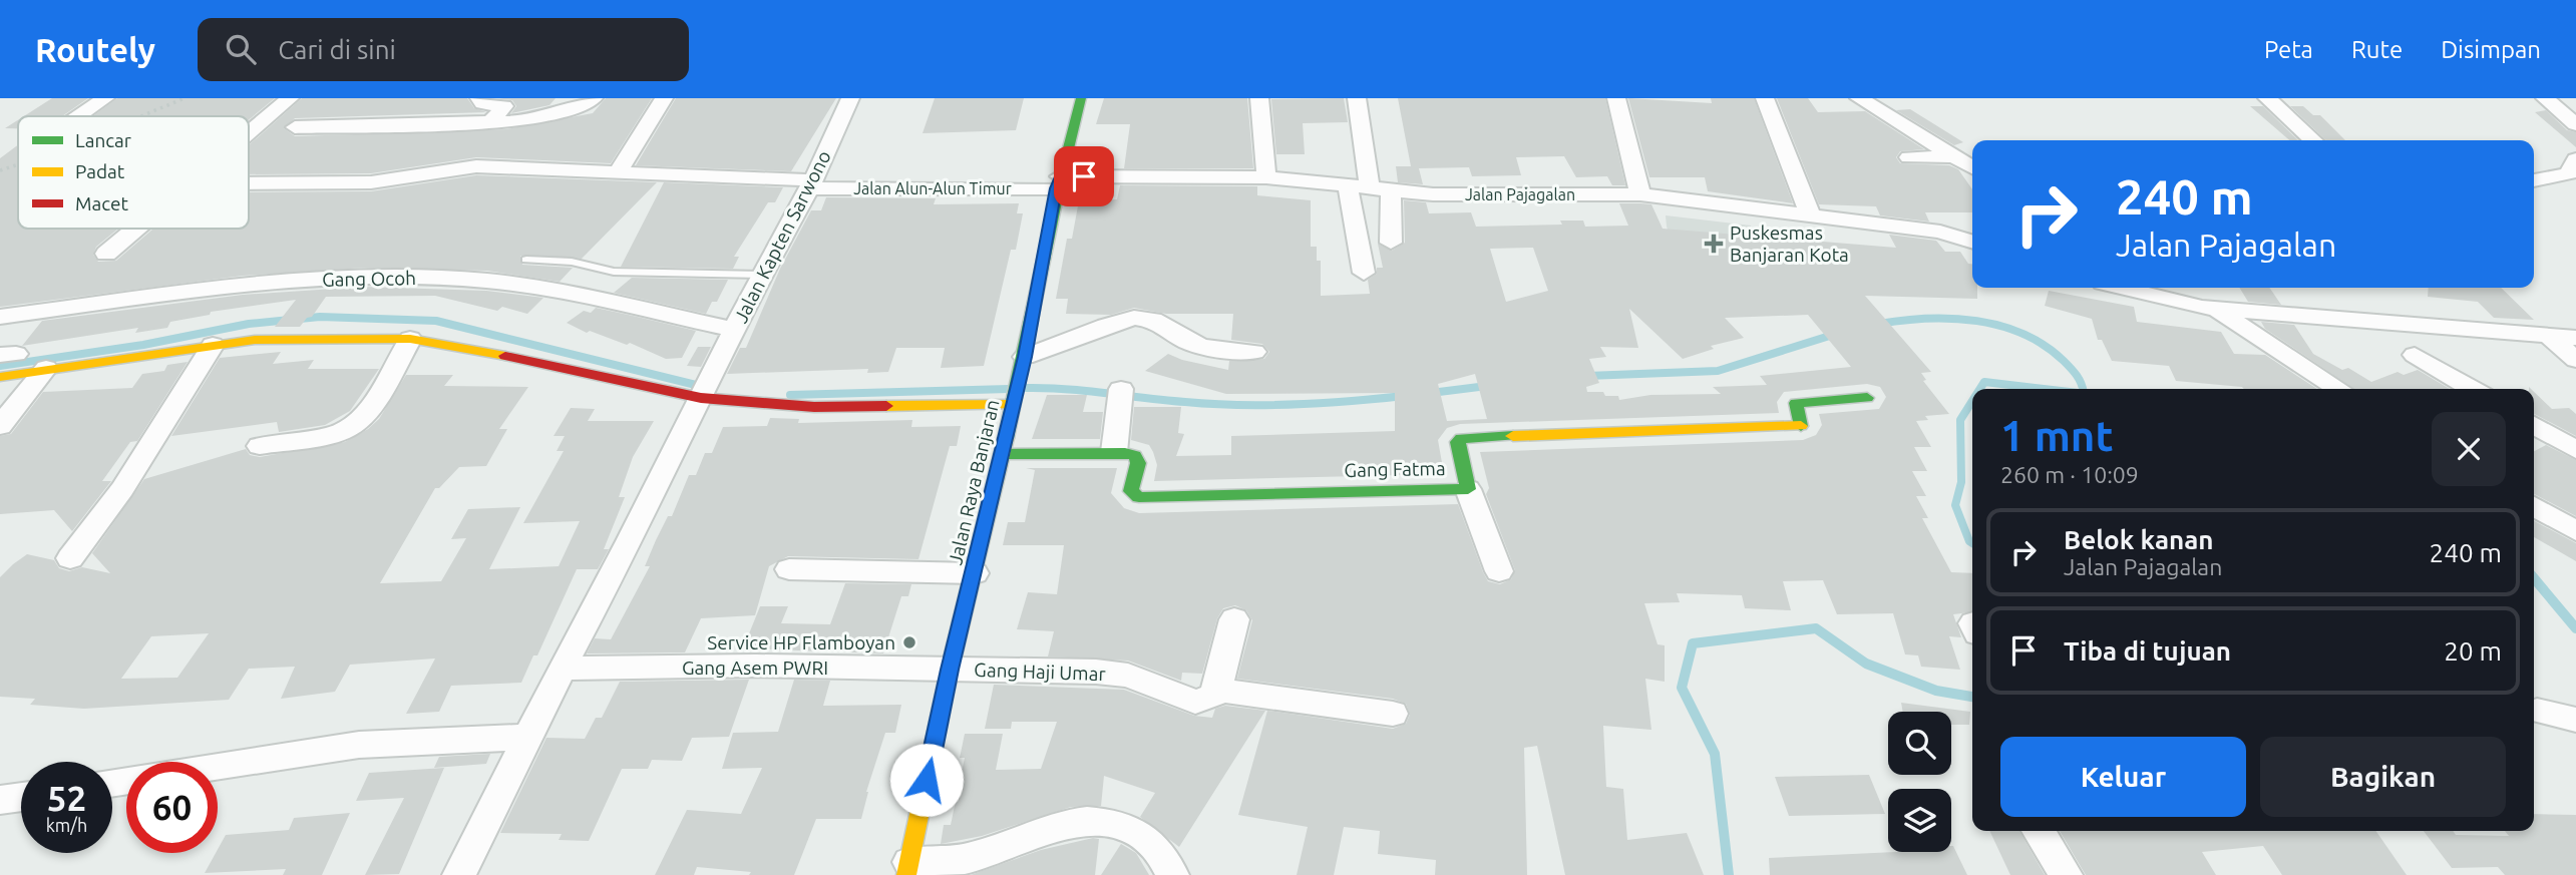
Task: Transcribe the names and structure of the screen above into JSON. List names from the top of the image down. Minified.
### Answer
{"streets":{"street":["Jalan Alun-Alun Timur","Jalan Pajagalan","Jalan Kapten Sarwono","Gang Ocoh","Gang Fatma","Jalan Raya Banjaran","Gang Asem PWRI","Gang Haji Umar"]},"crossings":[["Jalan Alun-Alun Timur","Jalan Pajagalan"],["Jalan Alun-Alun Timur","Jalan Kapten Sarwono"],["Jalan Alun-Alun Timur","Jalan Raya Banjaran"],["Jalan Pajagalan","Jalan Raya Banjaran"],["Jalan Kapten Sarwono","Gang Ocoh"],["Jalan Raya Banjaran","Gang Asem PWRI"],["Jalan Raya Banjaran","Gang Haji Umar"],["Gang Asem PWRI","Gang Haji Umar"]],"places":{"health":["Puskesmas Banjaran Kota"],"other":["Service HP Flamboyan"]},"legend":["Lancar","Padat","Macet"],"page":{"header":"Routely","search":"Cari di sini","nav":["Peta","Rute","Disimpan"],"turn":["240 m","Jalan Pajagalan"],"heading":["1 mnt","260 m · 10:09"],"list":[{"name":"Belok kanan","note":"Jalan Pajagalan","value":"240 m"},{"name":"Tiba di tujuan","value":"20 m"}],"buttons":["Keluar","Bagikan"],"speed":"52 km/h","limit":"60"}}
